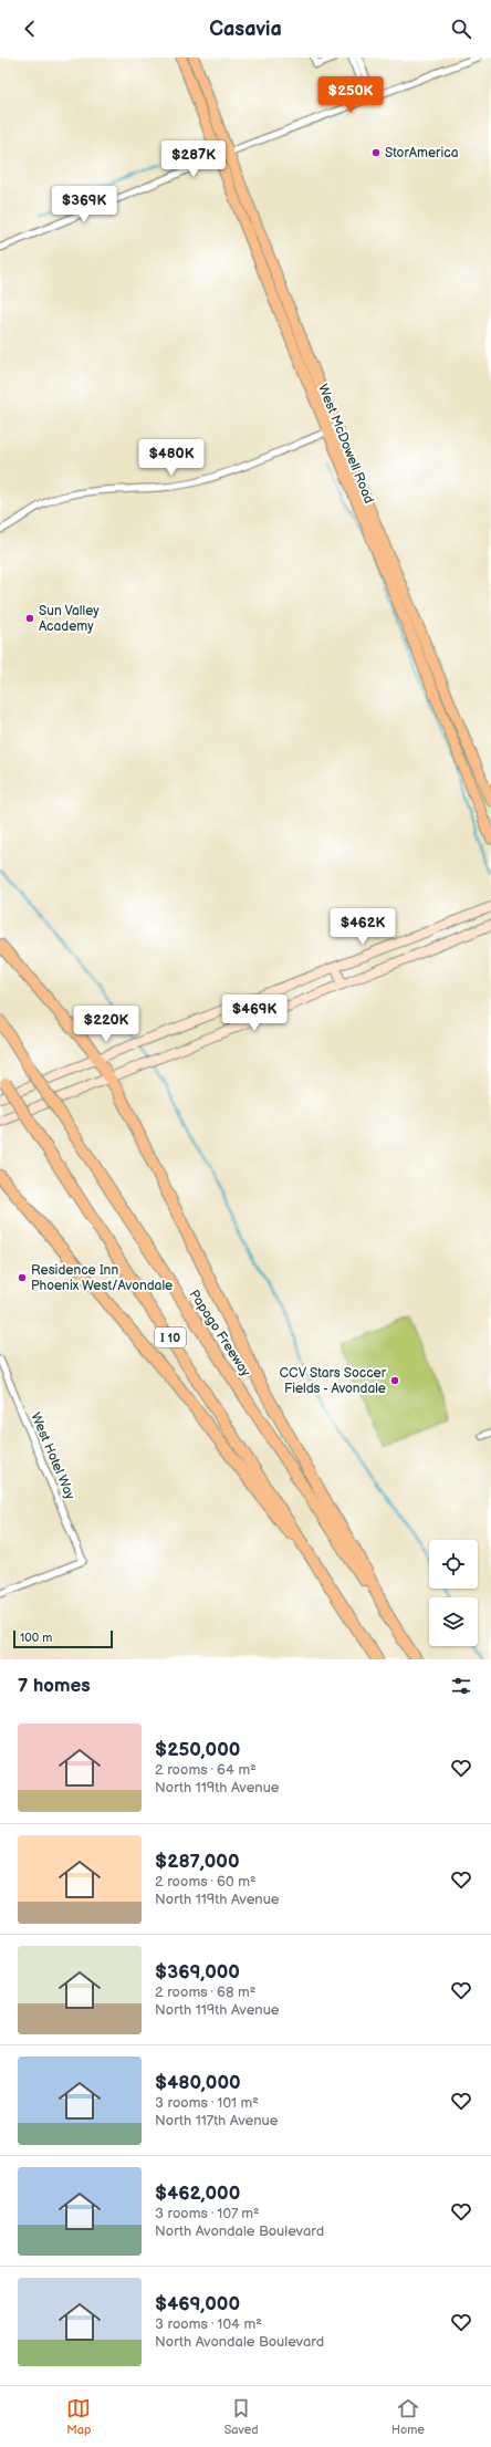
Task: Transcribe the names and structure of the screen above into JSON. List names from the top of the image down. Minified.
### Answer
{"streets":{"highway":["Papago Freeway","I 10"],"main road":["West McDowell Road"],"street":["West Hotel Way"]},"places":["StorAmerica","Sun Valley Academy","Residence Inn Phoenix West/Avondale","CCV Stars Soccer Fields - Avondale"],"scale_bar":"100 m","page":{"header":"Casavia","price":["$250K","$287K","$369K","$480K","$462K","$469K","$220K"],"scale":"100 m","heading":"7 homes","list":[{"name":"$250,000","note":"2 rooms · 64 m² · North 119th Avenue"},{"name":"$287,000","note":"2 rooms · 60 m² · North 119th Avenue"},{"name":"$369,000","note":"2 rooms · 68 m² · North 119th Avenue"},{"name":"$480,000","note":"3 rooms · 101 m² · North 117th Avenue"},{"name":"$462,000","note":"3 rooms · 107 m² · North Avondale Boulevard"},{"name":"$469,000","note":"3 rooms · 104 m² · North Avondale Boulevard"}],"tabs":["Map","Saved","Home"]}}
